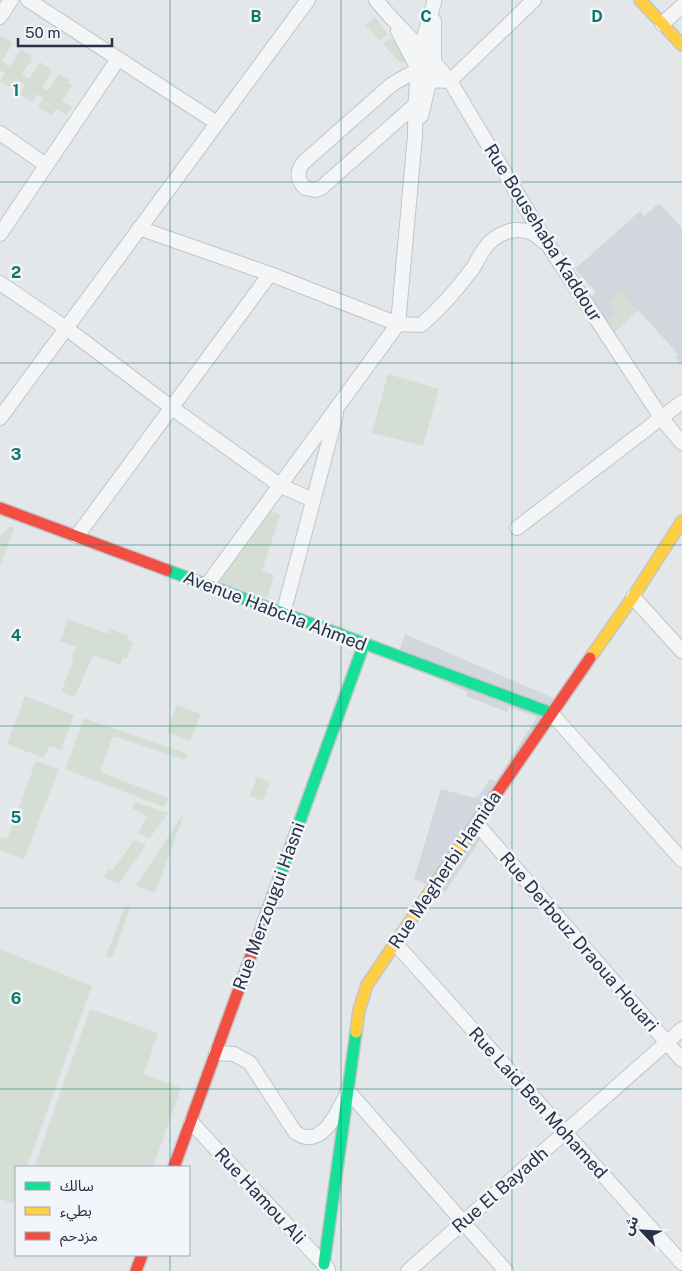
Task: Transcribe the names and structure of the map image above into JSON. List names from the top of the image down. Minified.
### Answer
{"streets":{"street":["Rue Bousehaba Kaddour","Avenue Habcha Ahmed","Rue Megherbi Hamida","Rue Merzougui Hasni","Rue Derbouz Draoua Houari","Rue Laid Ben Mohamed","Rue El Bayadh","Rue Hamou Ali"]},"crossings":[["Avenue Habcha Ahmed","Rue Megherbi Hamida"],["Avenue Habcha Ahmed","Rue Merzougui Hasni"],["Rue Megherbi Hamida","Rue Derbouz Draoua Houari"],["Rue Megherbi Hamida","Rue Laid Ben Mohamed"],["Rue Megherbi Hamida","Rue Hamou Ali"],["Rue Merzougui Hasni","Rue Hamou Ali"],["Rue Derbouz Draoua Houari","Rue El Bayadh"],["Rue Laid Ben Mohamed","Rue El Bayadh"]],"legend":["سالك","بطيء","مزدحم"],"scale_bar":"50 m","north":"top left","grid":{"columns":["B","C","D"],"rows":["1","2","3","4","5","6"]}}
